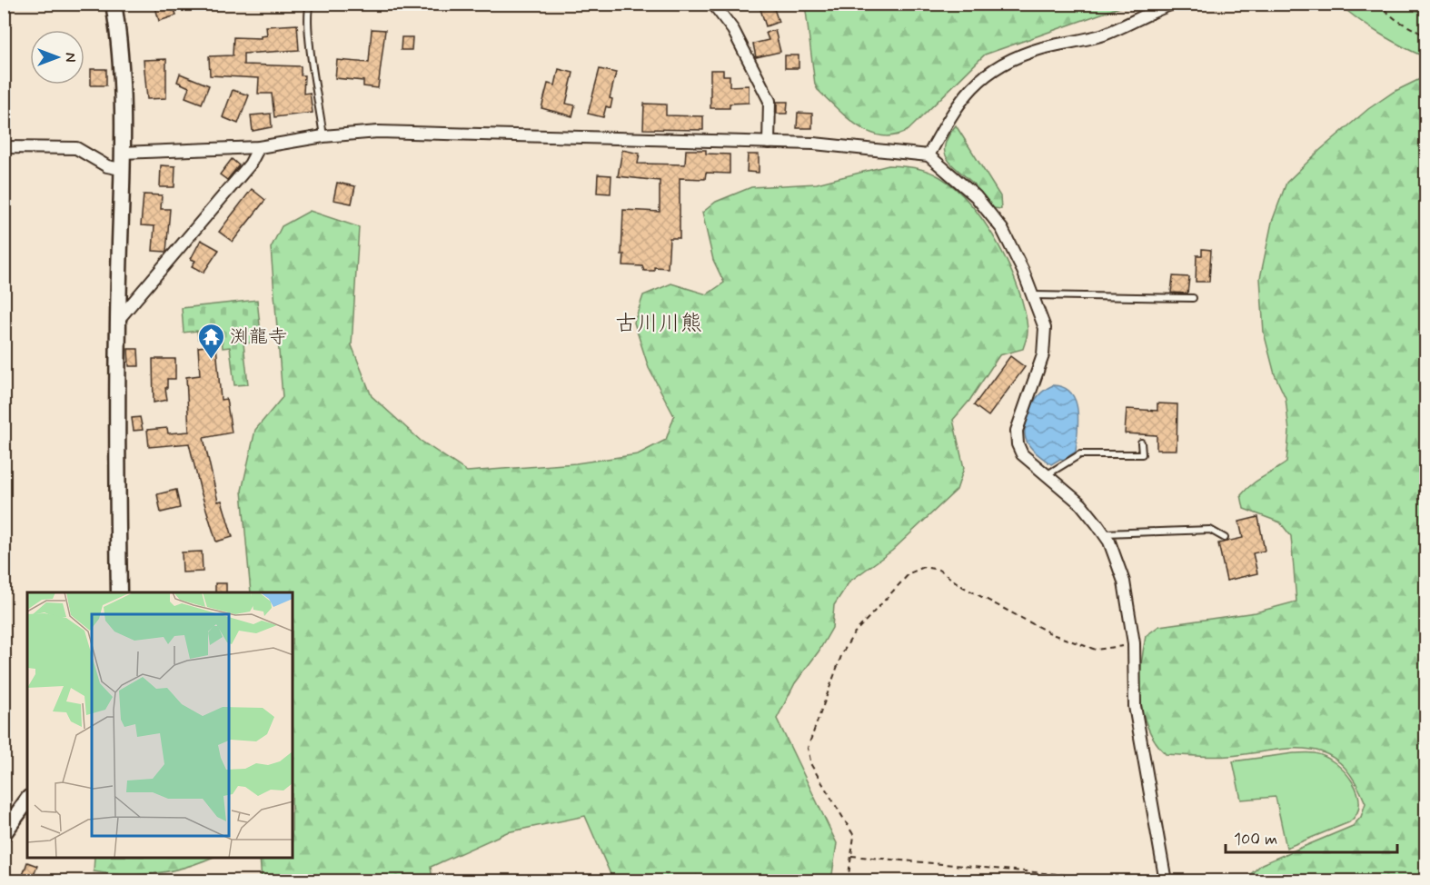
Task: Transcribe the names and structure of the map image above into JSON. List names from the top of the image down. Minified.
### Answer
{"districts":["古川川熊"],"places":{"temple":["渕龍寺"]},"scale_bar":"100 m","north":"right"}
